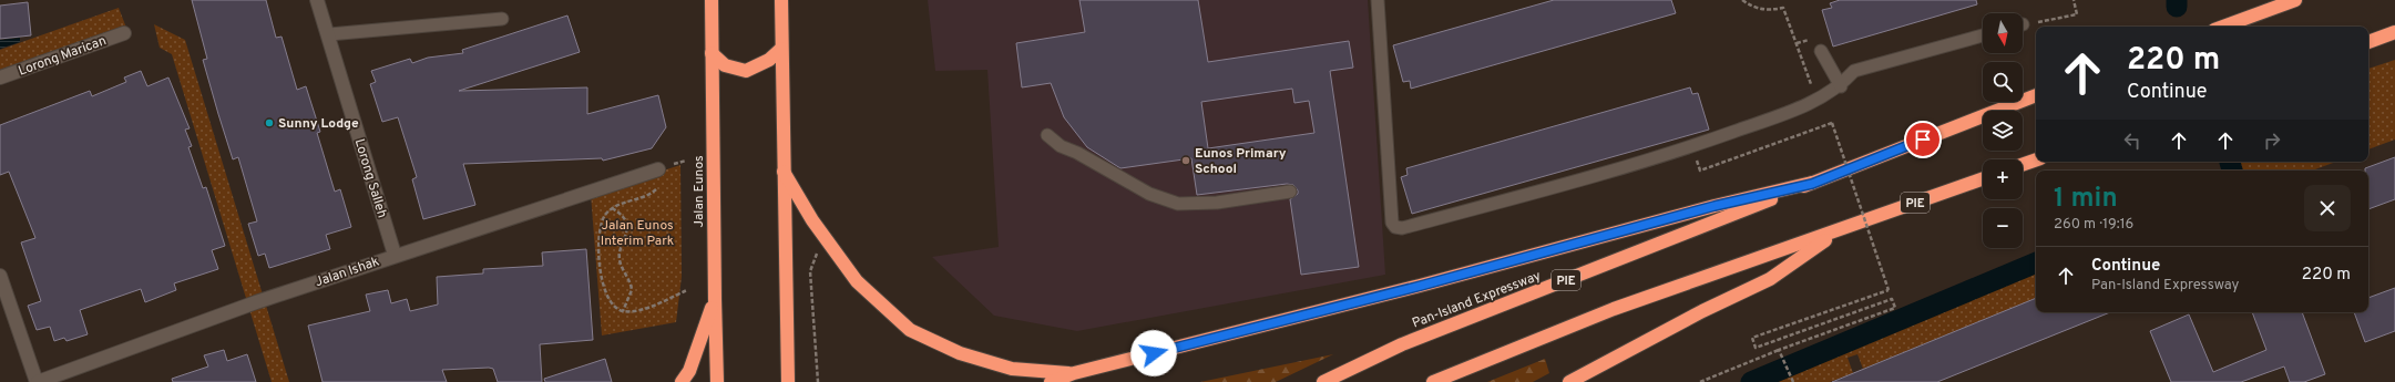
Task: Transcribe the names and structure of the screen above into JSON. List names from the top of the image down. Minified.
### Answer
{"streets":{"highway":["Jalan Eunos","PIE","Pan-Island Expressway"],"street":["Lorong Marican","Lorong Salleh","Jalan Ishak"]},"crossings":[["Lorong Salleh","Jalan Ishak"]],"parks":["Jalan Eunos Interim Park"],"places":["Sunny Lodge","Eunos Primary School"],"north":"bottom","page":{"map_buttons":["+","−"],"turn":["220 m","Continue"],"heading":["1 min","260 m · 19:16"],"list":[{"name":"Continue","note":"Pan-Island Expressway","value":"220 m"}]}}
